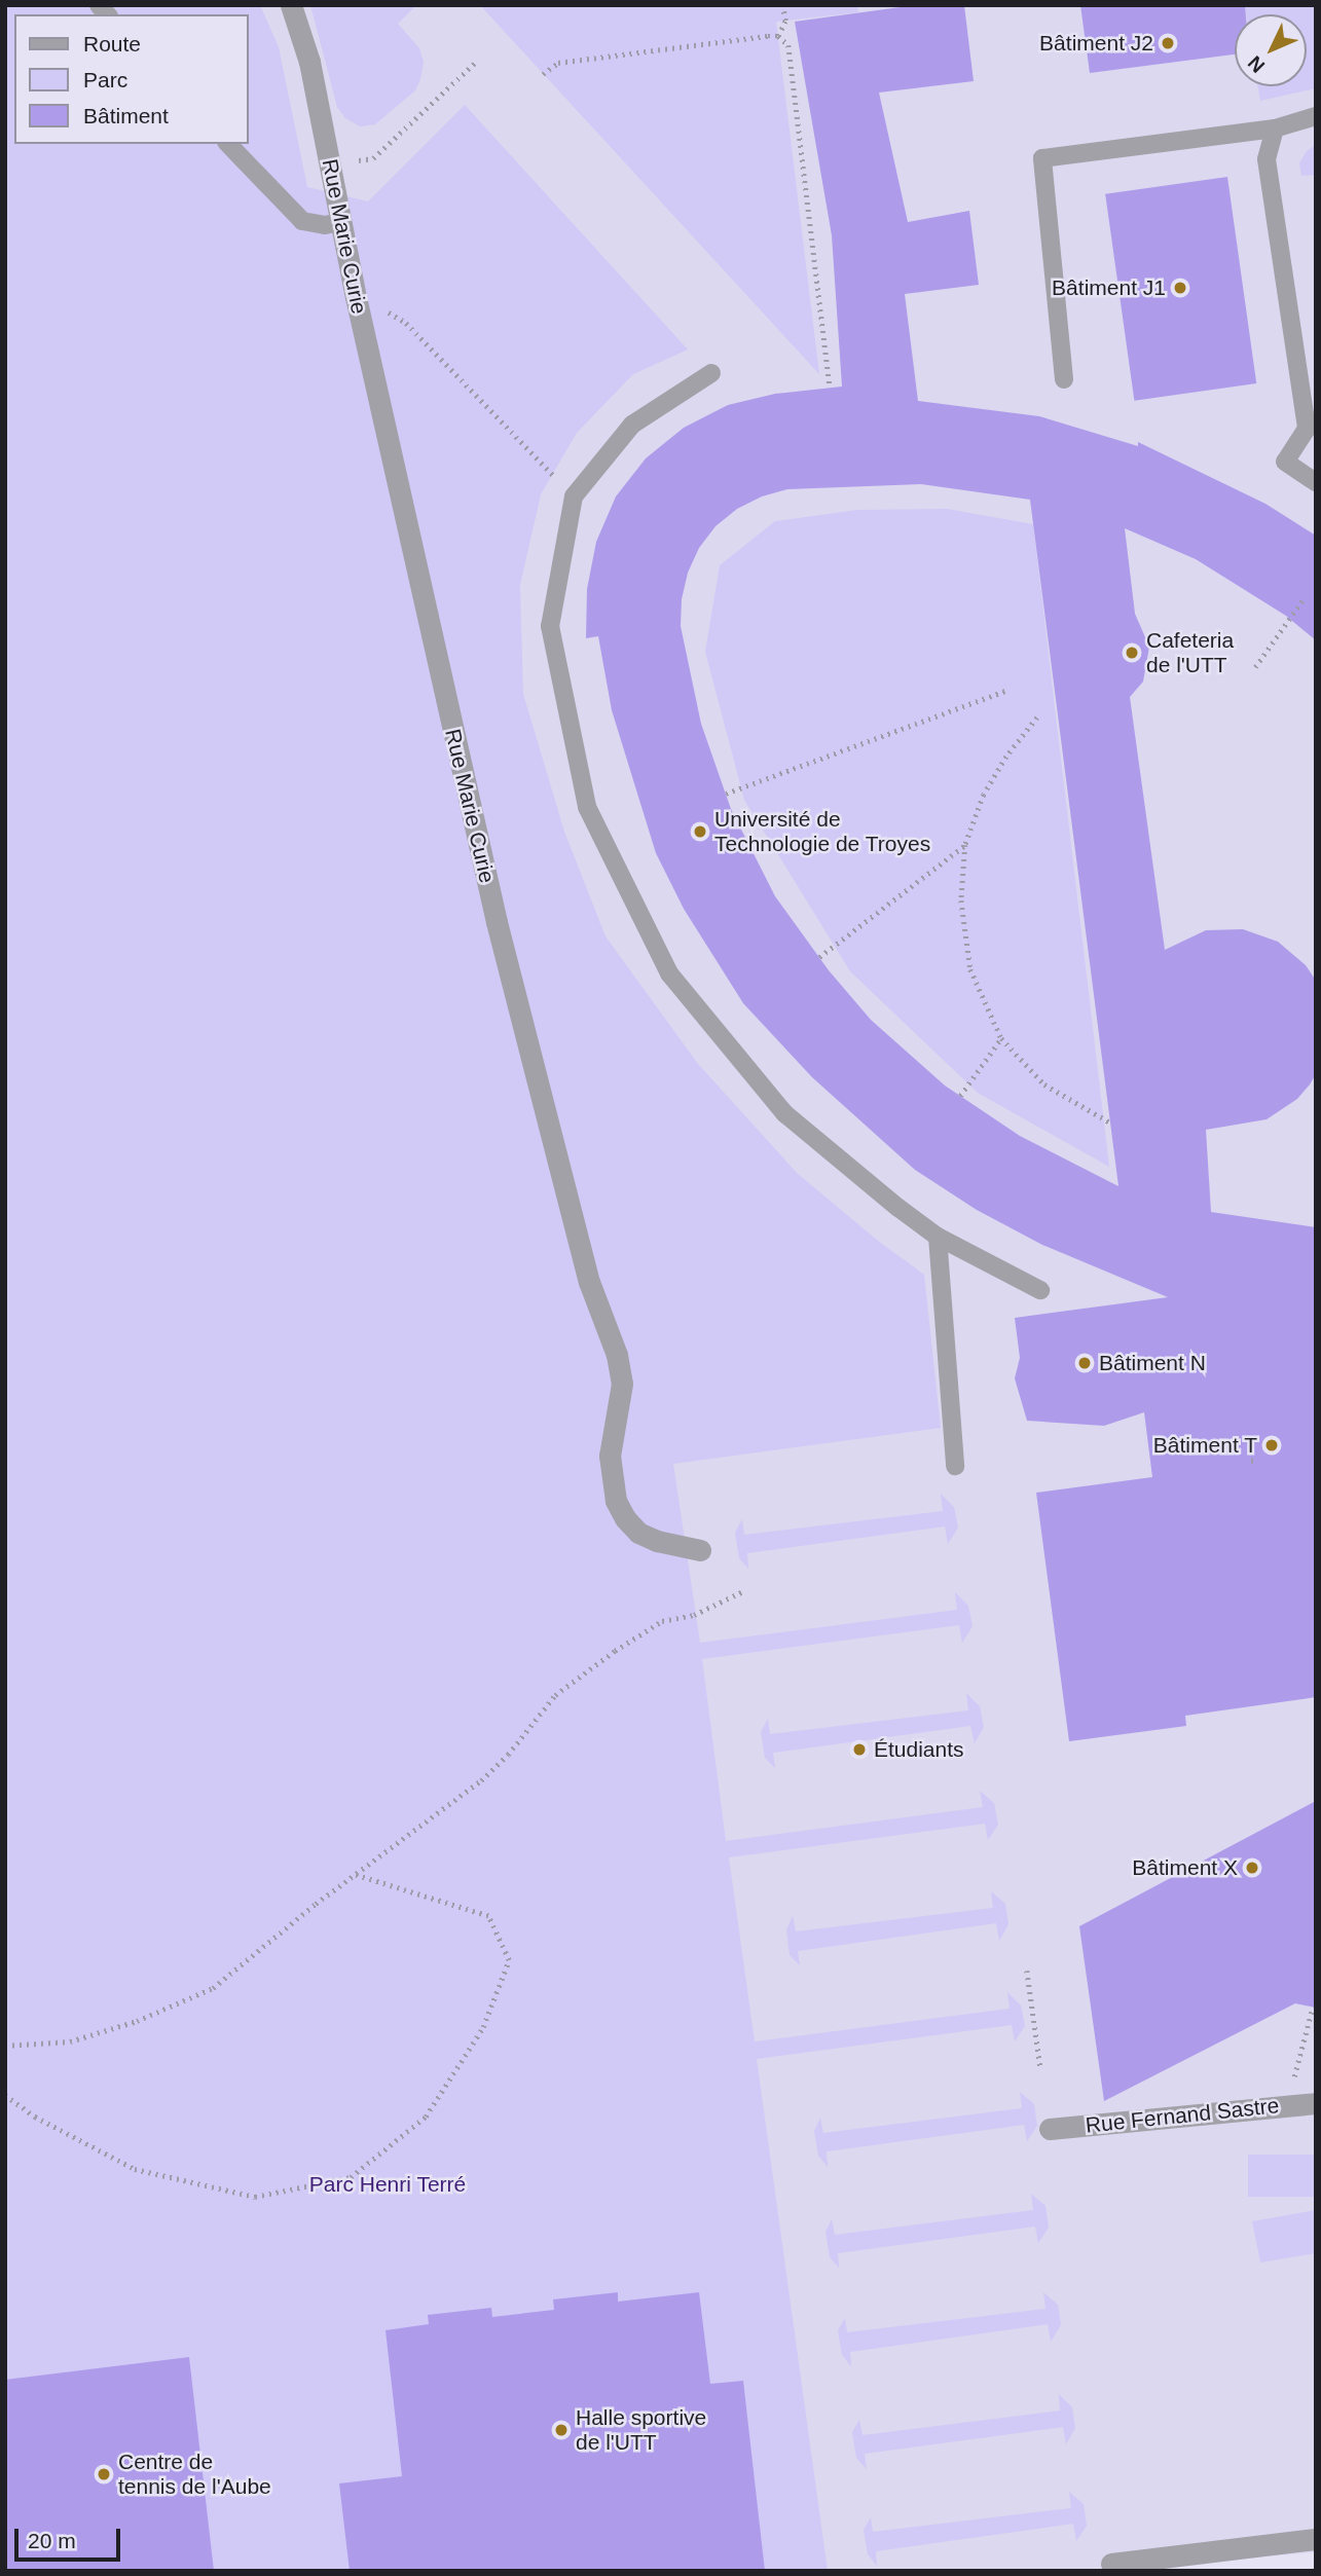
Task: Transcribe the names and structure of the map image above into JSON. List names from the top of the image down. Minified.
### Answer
{"streets":{"street":["Rue Marie Curie","Rue Fernand Sastre"]},"parks":["Parc Henri Terré"],"places":["Bâtiment J2","Bâtiment J1","Cafeteria de l'UTT","Université de Technologie de Troyes","Bâtiment N","Bâtiment T","Étudiants","Bâtiment X","Halle sportive de l'UTT","Centre de tennis de l'Aube"],"legend":["Route","Parc","Bâtiment"],"scale_bar":"20 m","north":"bottom left"}
